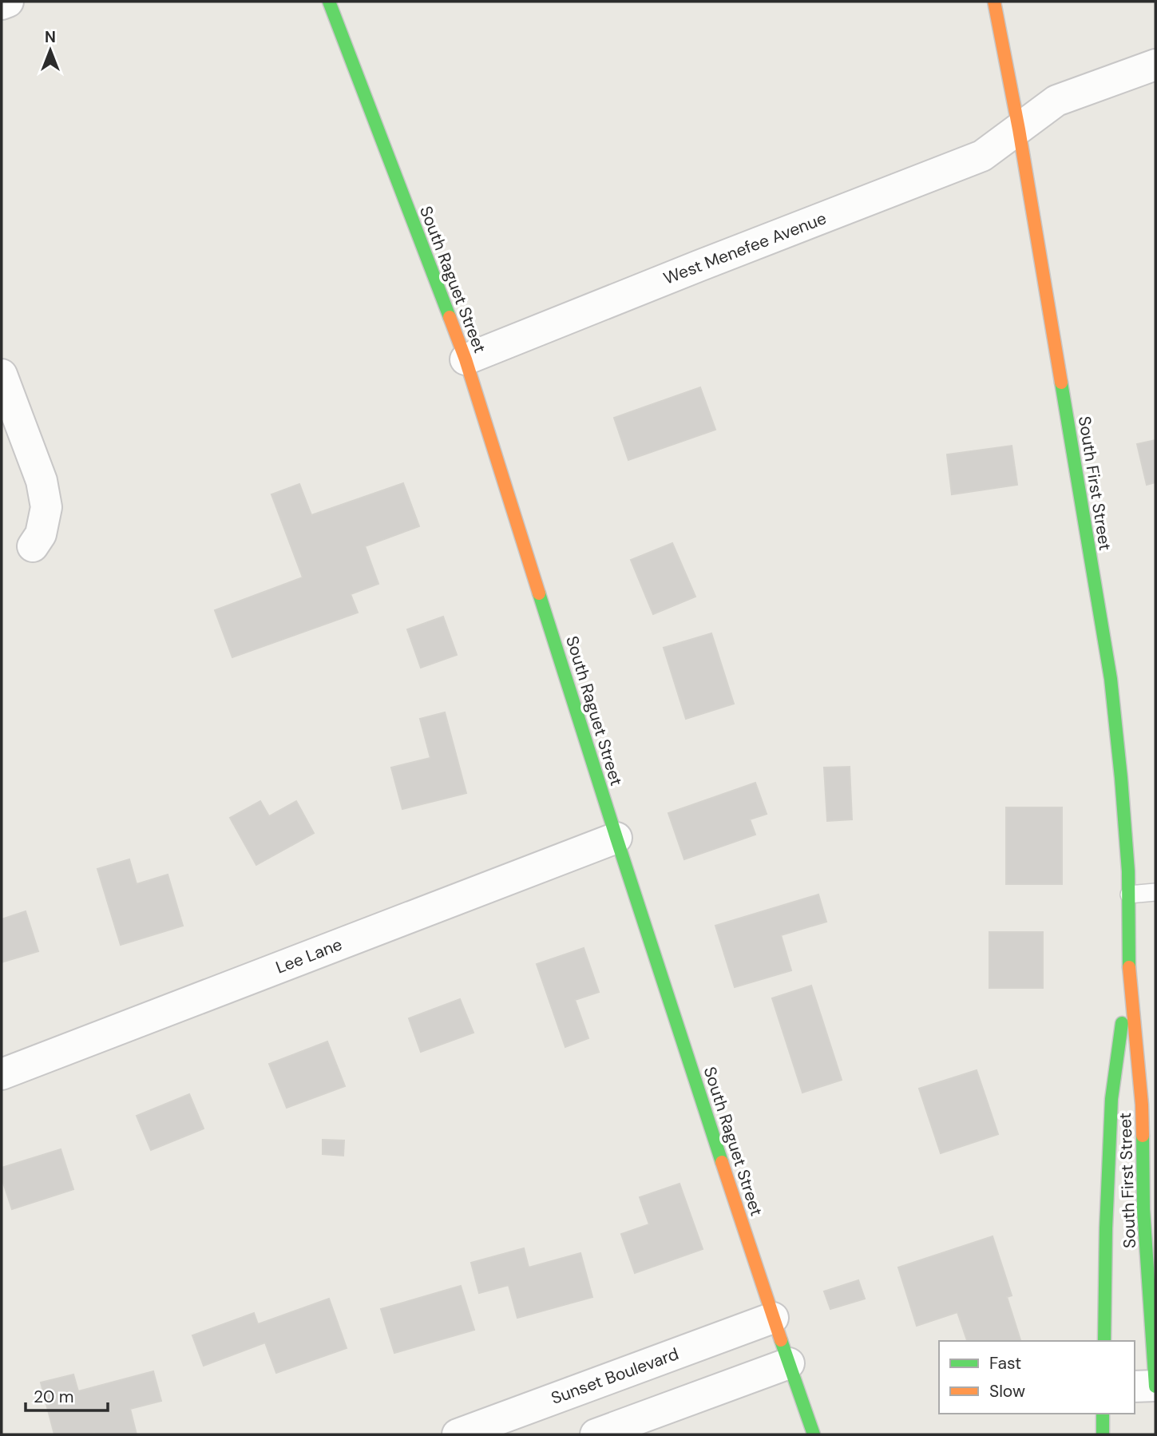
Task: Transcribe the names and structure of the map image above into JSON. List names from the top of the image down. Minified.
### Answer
{"streets":{"street":["West Menefee Avenue","South Raguet Street","South First Street","Lee Lane","Sunset Boulevard"]},"crossings":[["West Menefee Avenue","South Raguet Street"],["West Menefee Avenue","South First Street"],["South Raguet Street","Lee Lane"],["South Raguet Street","Sunset Boulevard"]],"legend":["Fast","Slow"],"scale_bar":"20 m","north":"top"}
